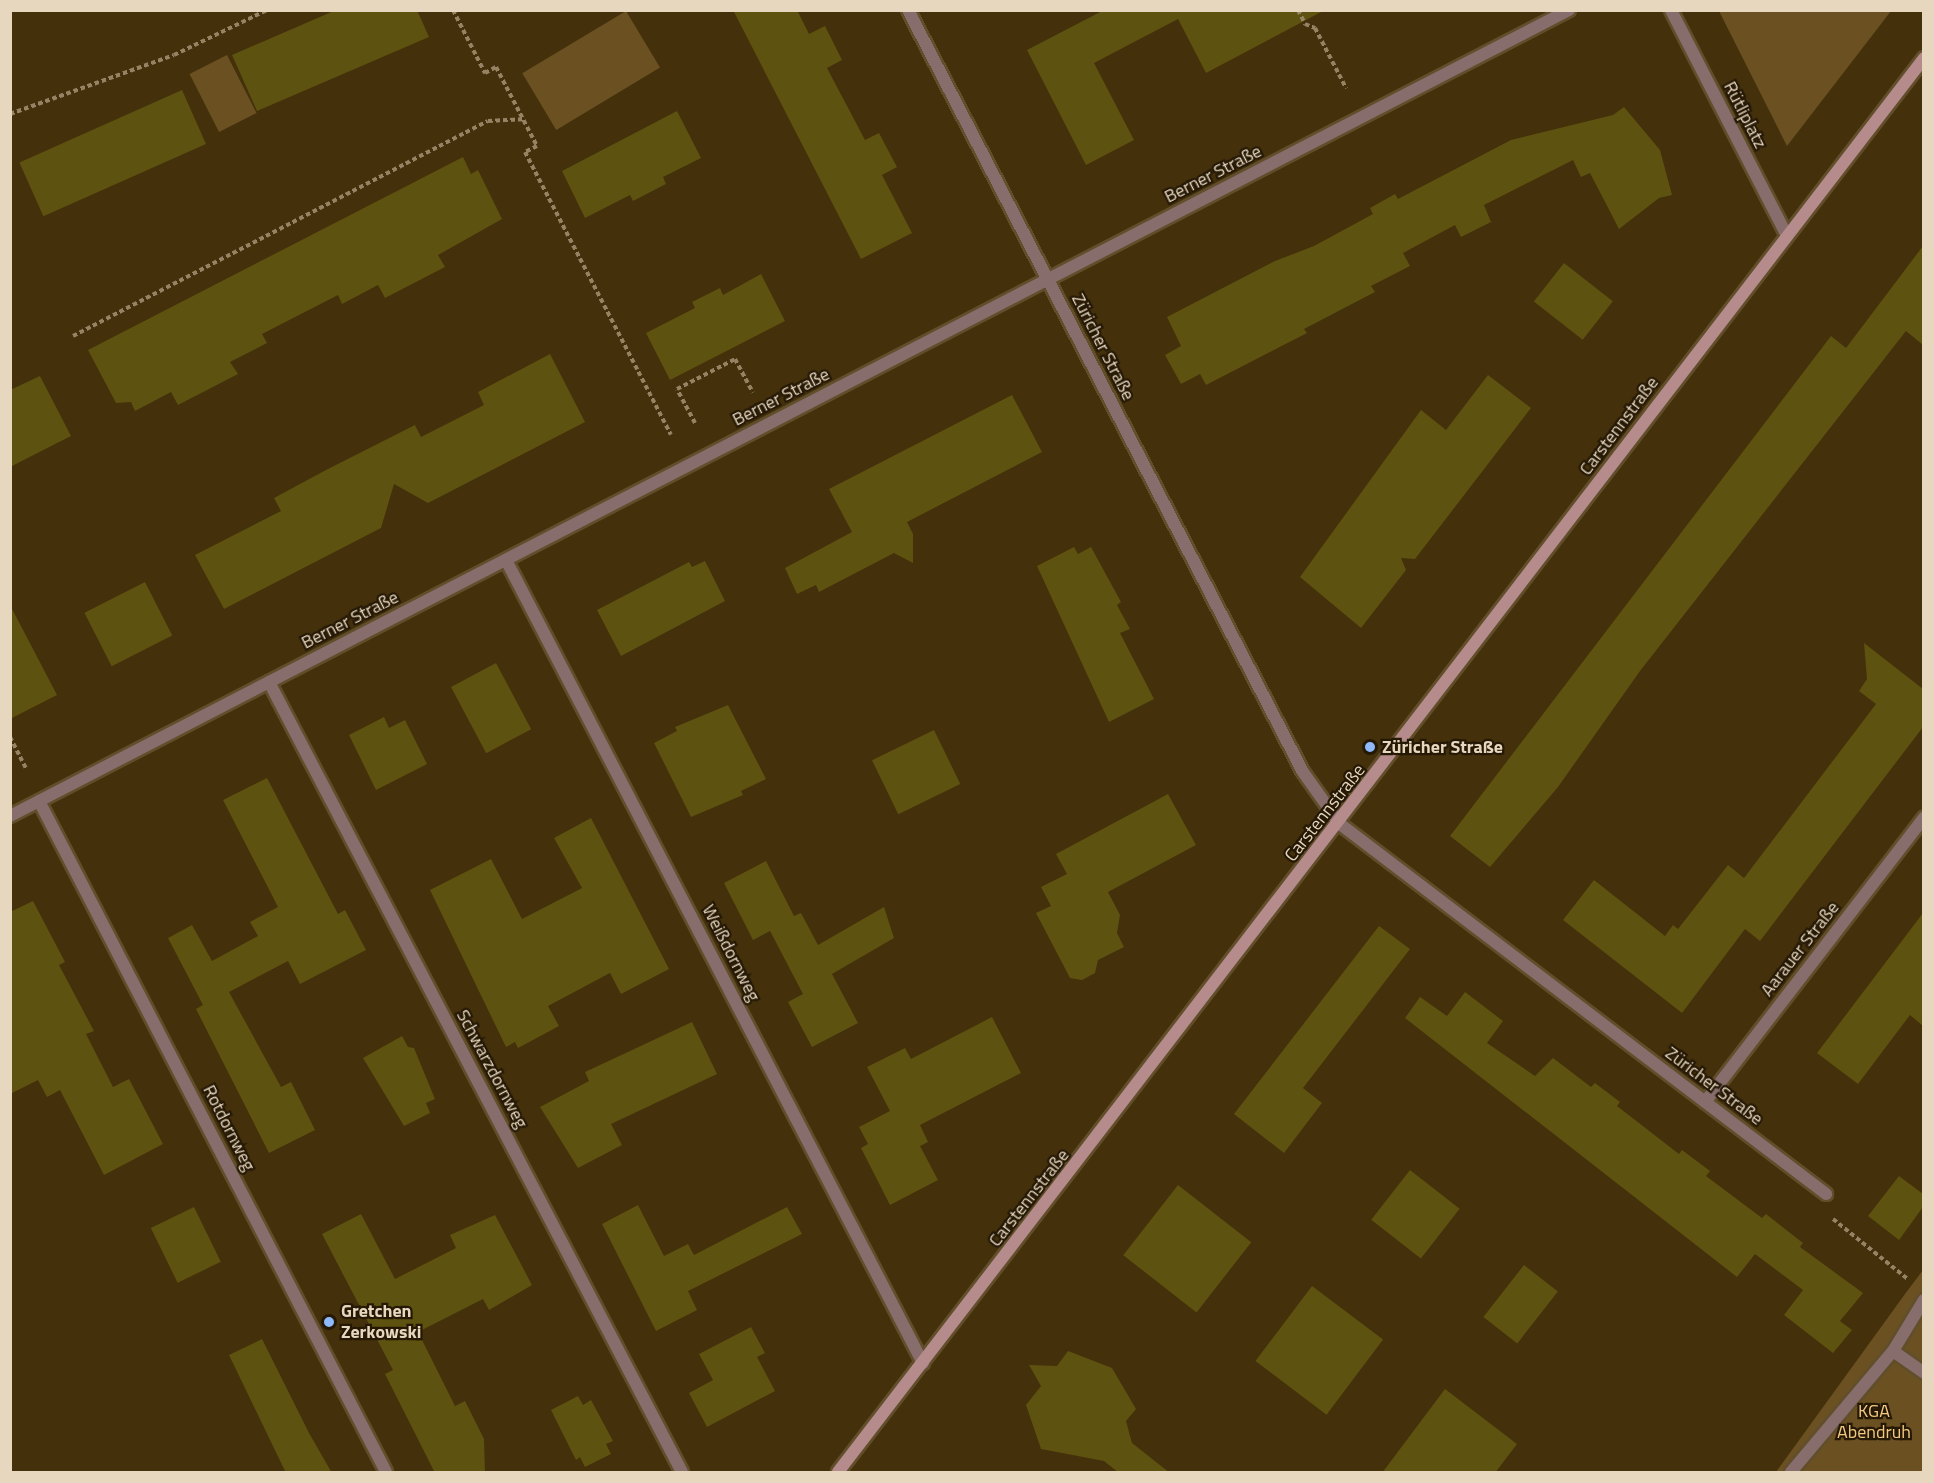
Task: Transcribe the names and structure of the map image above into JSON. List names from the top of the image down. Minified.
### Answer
{"streets":{"street":["Rütliplatz","Berner Straße","Züricher Straße","Carstennstraße","Aarauer Straße","Weißdornweg","Schwarzdornweg","Rotdornweg"]},"crossings":[["Rütliplatz","Carstennstraße"],["Berner Straße","Züricher Straße"],["Berner Straße","Weißdornweg"],["Berner Straße","Schwarzdornweg"],["Berner Straße","Rotdornweg"],["Züricher Straße","Carstennstraße"],["Züricher Straße","Aarauer Straße"],["Carstennstraße","Weißdornweg"]],"parks":["KGA Abendruh"],"places":["Züricher Straße","Gretchen Zerkowski"]}
